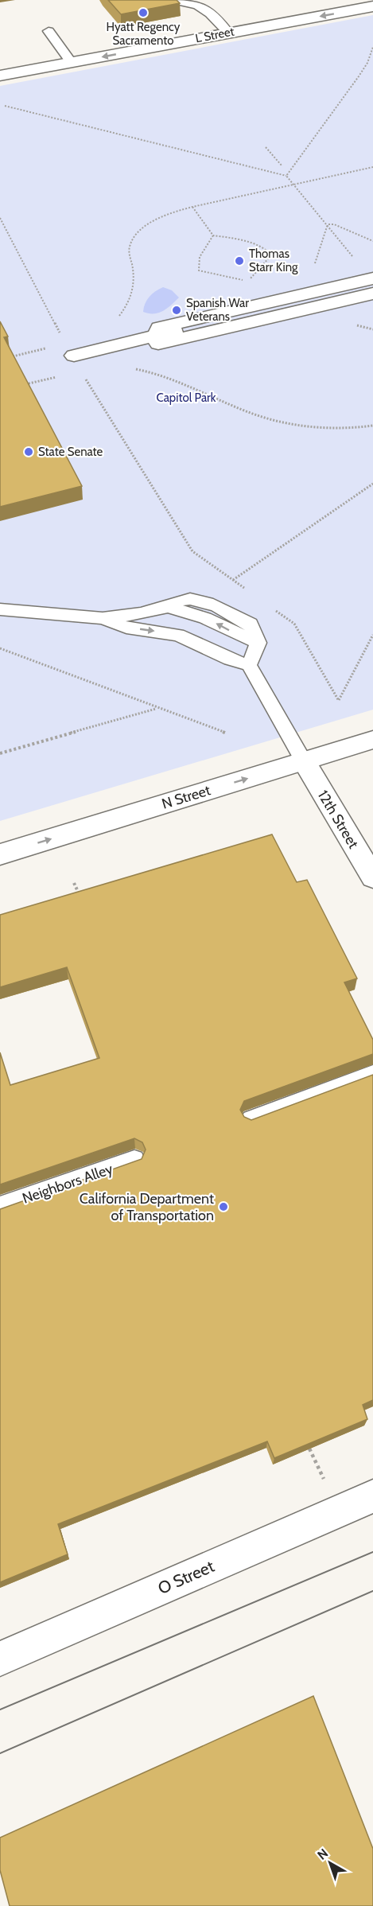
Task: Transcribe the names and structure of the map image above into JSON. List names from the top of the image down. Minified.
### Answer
{"streets":{"main road":["L Street","N Street","12th Street","O Street"],"lane":["Neighbors Alley"]},"crossings":[["N Street","12th Street"]],"one_way":["L Street","N Street"],"parks":["Capitol Park"],"places":["Hyatt Regency Sacramento","Thomas Starr King","Spanish War Veterans","State Senate","California Department of Transportation"],"north":"top left"}
